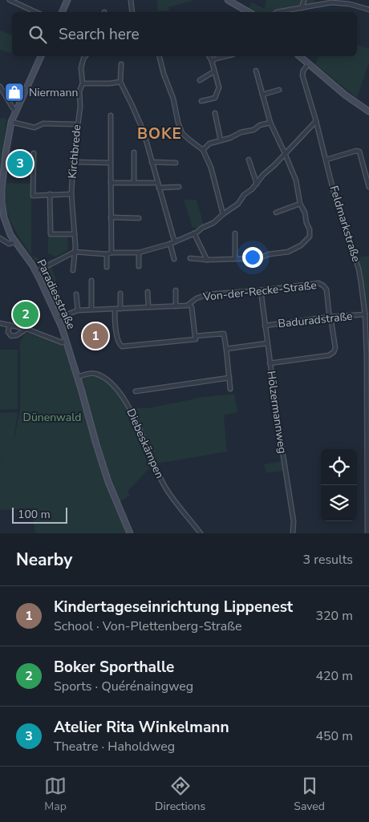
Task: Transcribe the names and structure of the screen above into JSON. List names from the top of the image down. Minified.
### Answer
{"streets":{"main road":["Paradiesstraße"],"street":["Kirchbrede","Feldmarkstraße","Von-der-Recke-Straße","Baduradstraße","Hölzermannweg","Diebeskämpen"]},"crossings":[["Feldmarkstraße","Baduradstraße"],["Von-der-Recke-Straße","Paradiesstraße"],["Von-der-Recke-Straße","Baduradstraße"],["Von-der-Recke-Straße","Hölzermannweg"],["Paradiesstraße","Diebeskämpen"],["Baduradstraße","Hölzermannweg"]],"districts":["BOKE"],"parks":["Dünenwald"],"places":{"shop":["Niermann"]},"scale_bar":"100 m","page":{"search":"Search here","pins":["3","2","1"],"scale":"100 m","heading":["Nearby","3 results"],"list":[{"mark":"1","name":"Kindertageseinrichtung Lippenest","note":"School · Von-Plettenberg-Straße","value":"320 m"},{"mark":"2","name":"Boker Sporthalle","note":"Sports · Quérénaingweg","value":"420 m"},{"mark":"3","name":"Atelier Rita Winkelmann","note":"Theatre · Haholdweg","value":"450 m"}],"nav":["Map","Directions","Saved"]}}
